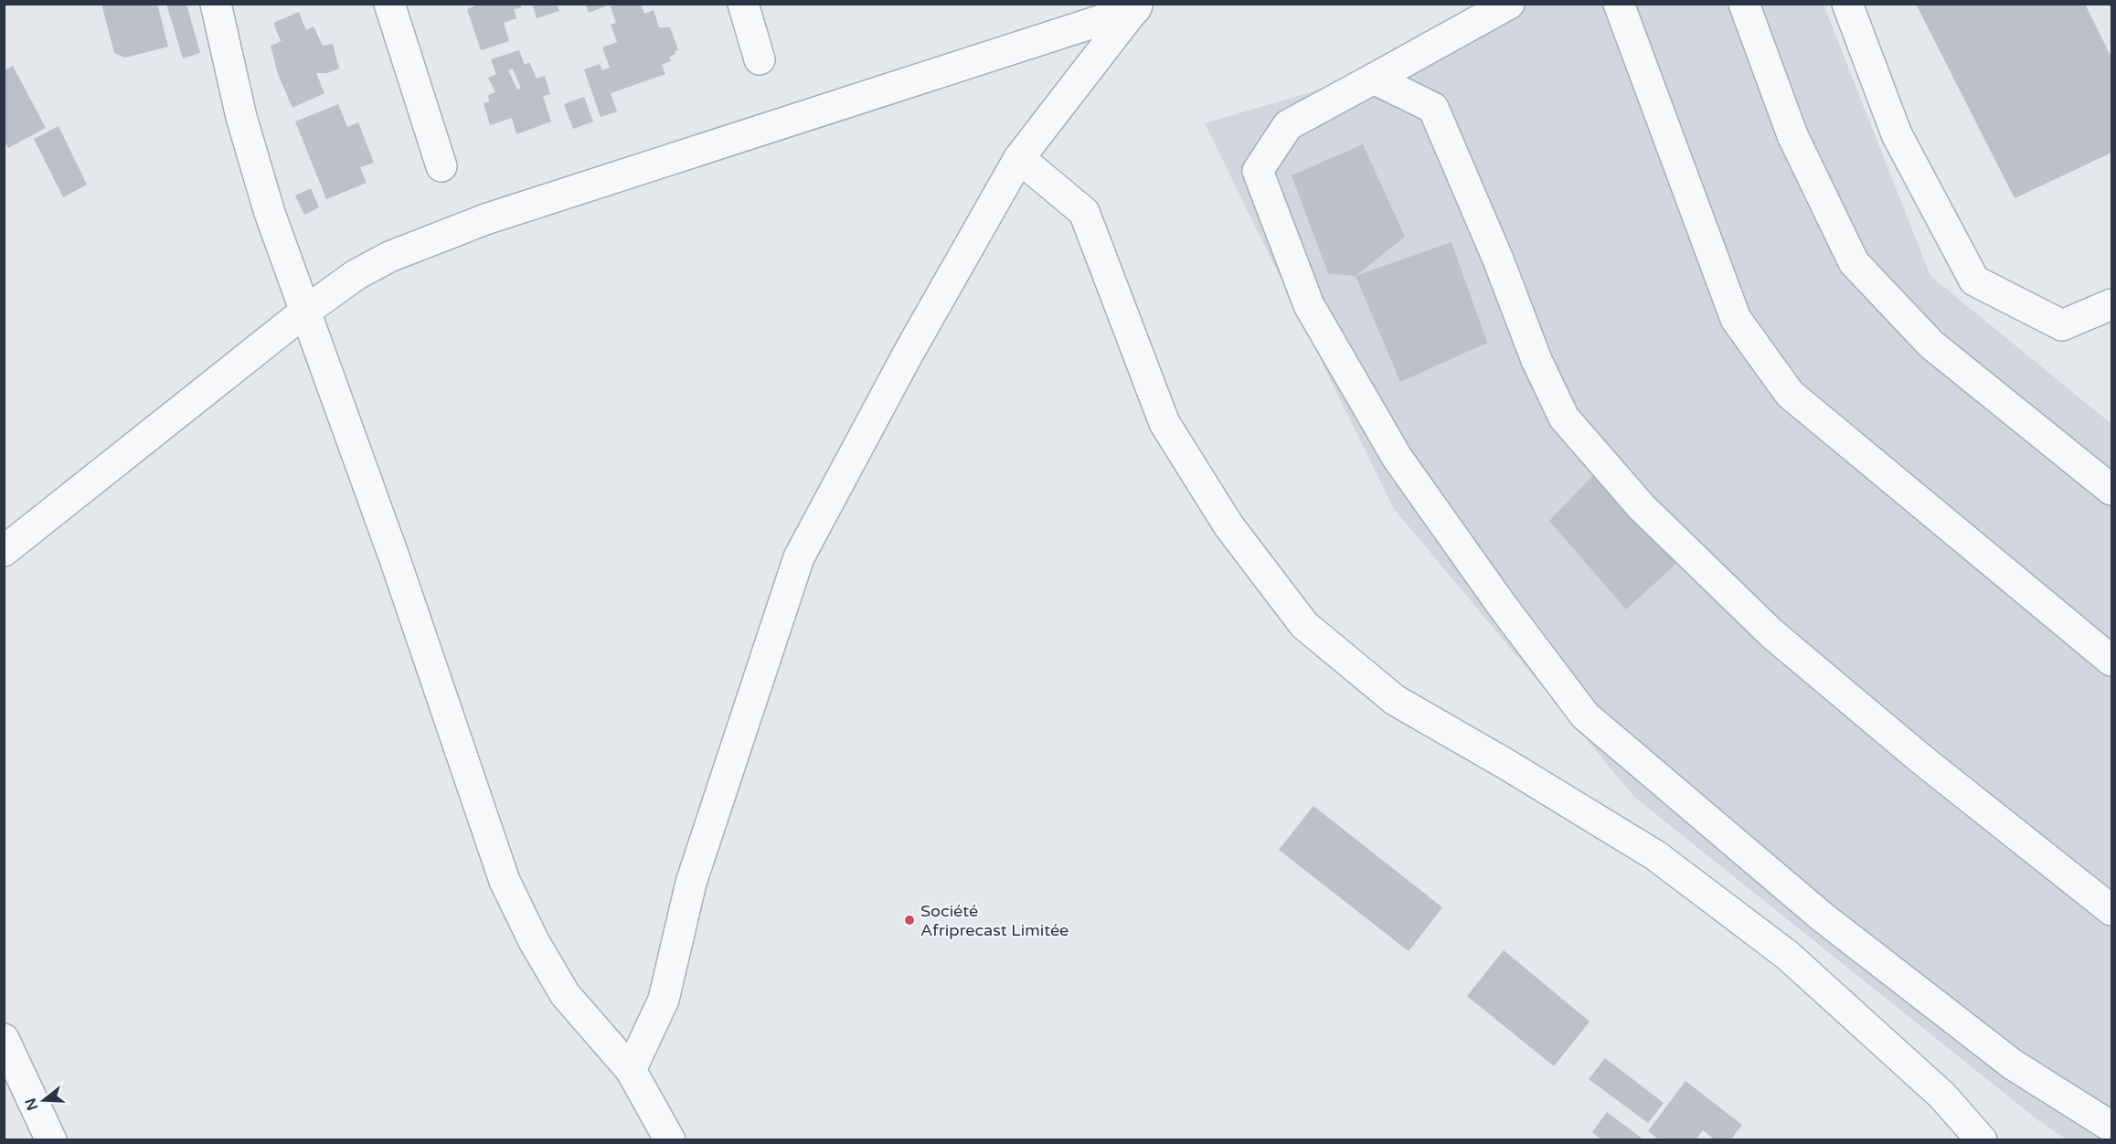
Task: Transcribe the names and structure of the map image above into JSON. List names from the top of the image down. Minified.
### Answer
{"places":["Société Afriprecast Limitée"],"north":"left"}
